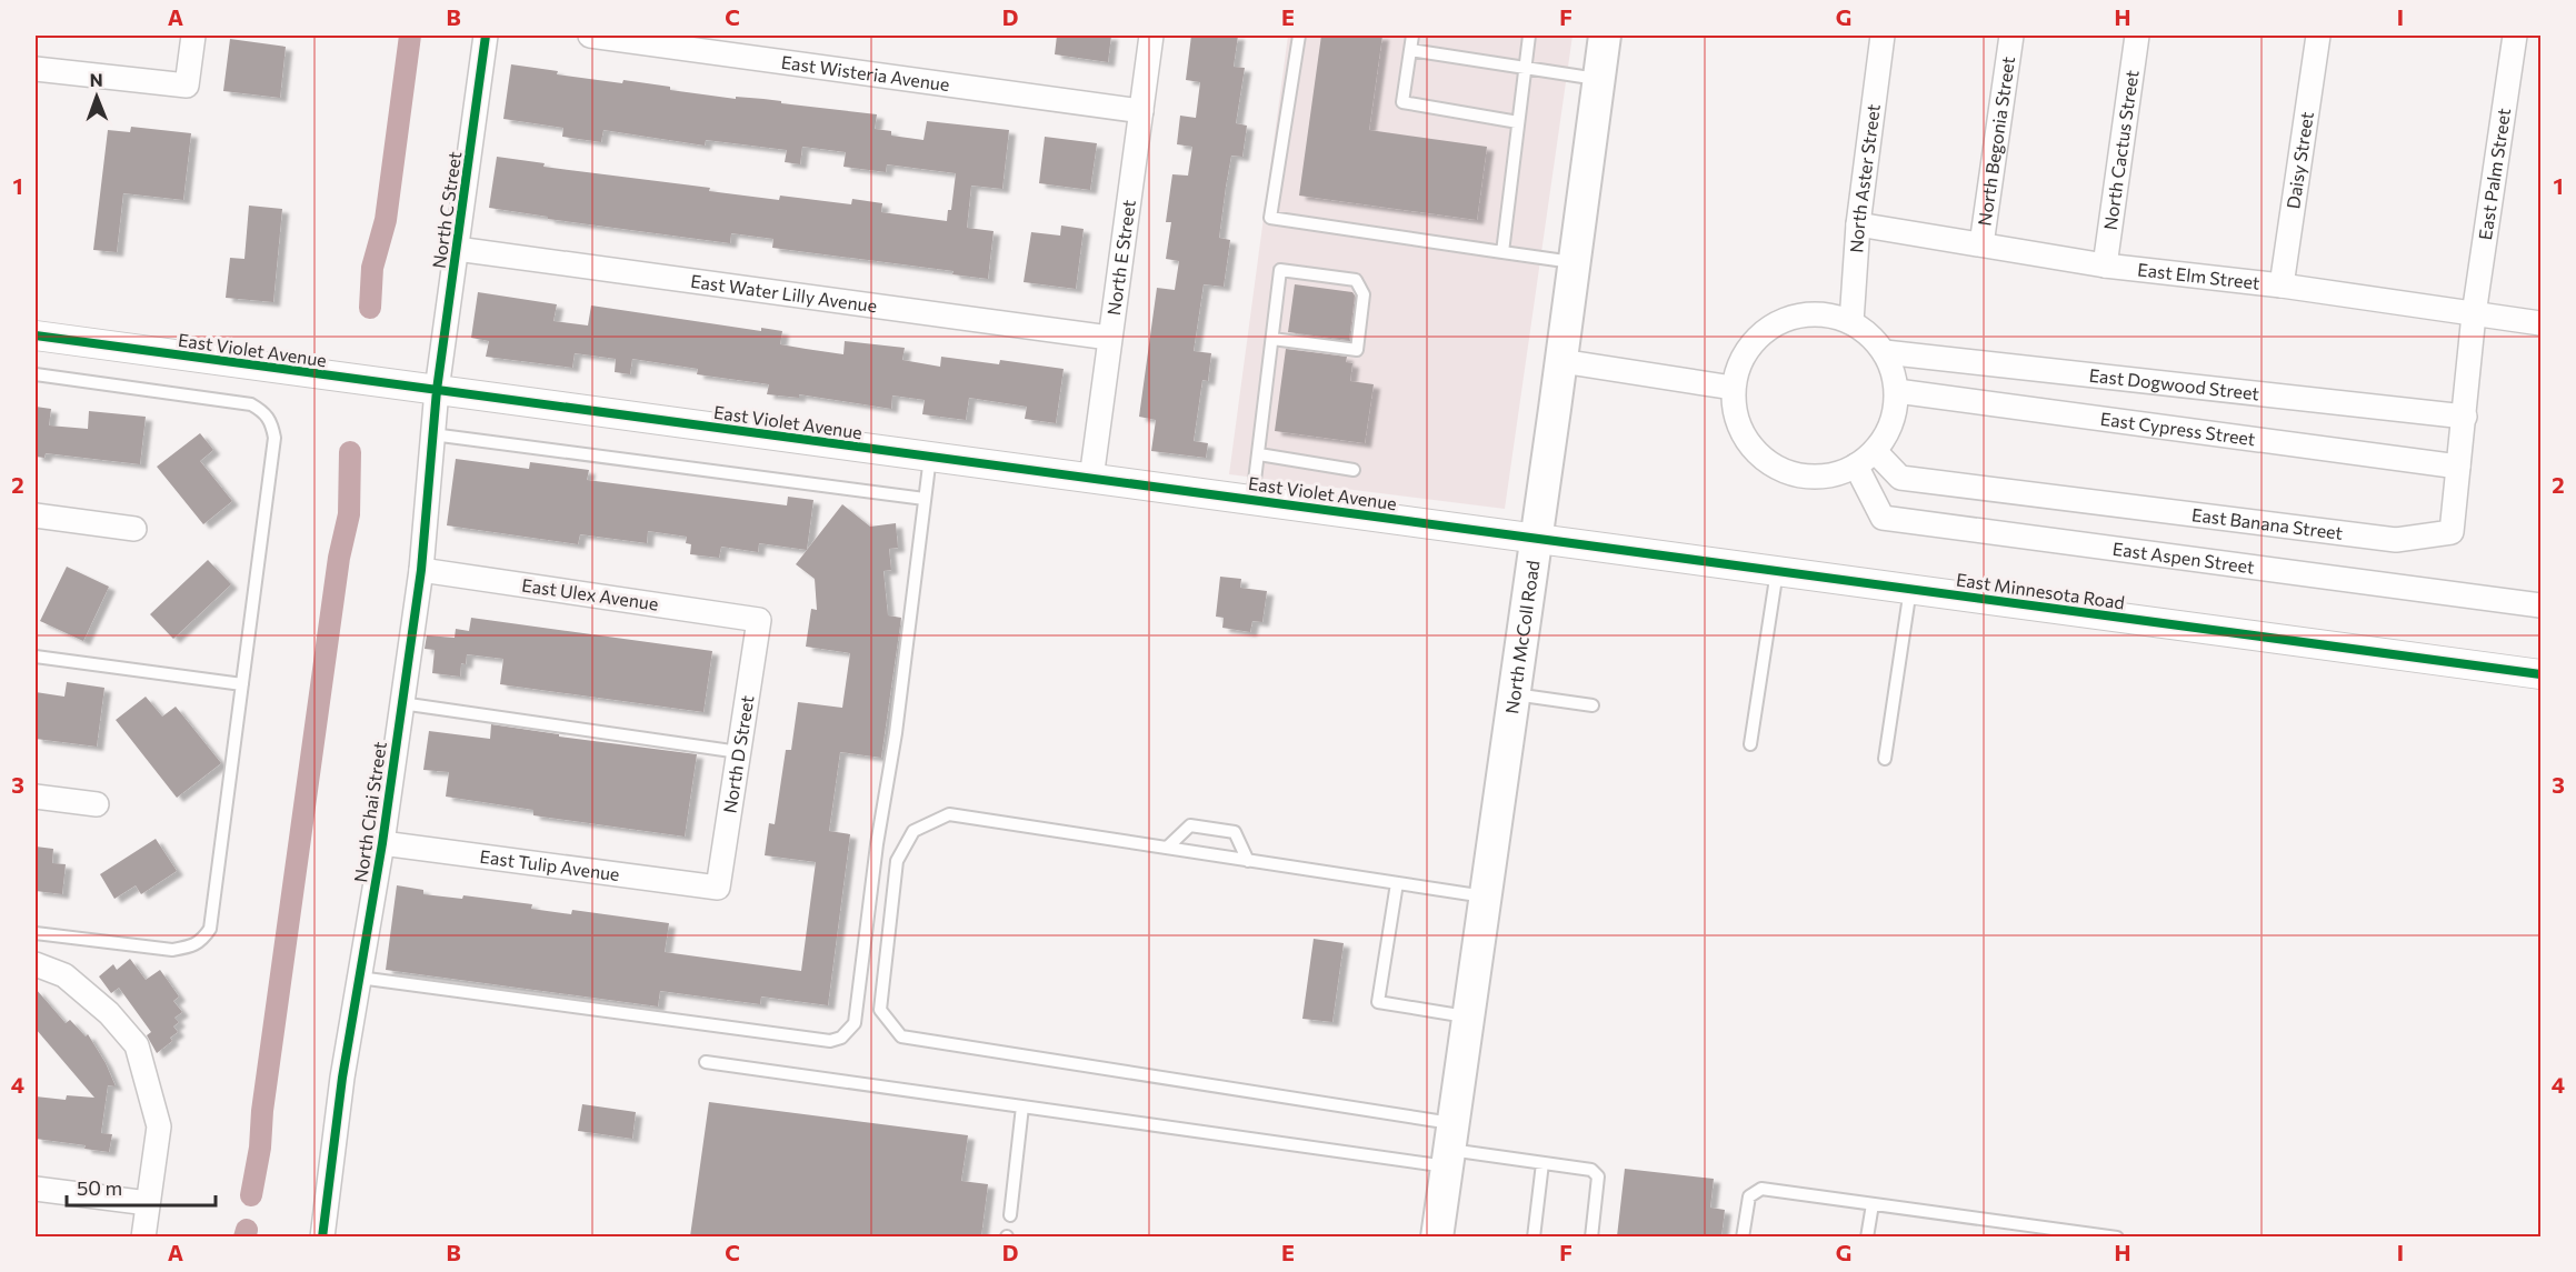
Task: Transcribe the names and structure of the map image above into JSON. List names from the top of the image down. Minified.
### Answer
{"streets":{"main road":["North McColl Road"],"street":["East Wisteria Avenue","North Begonia Street","North Cactus Street","Daisy Street","East Palm Street","North Aster Street","North C Street","North E Street","East Elm Street","East Water Lilly Avenue","East Violet Avenue","East Dogwood Street","East Cypress Street","East Banana Street","East Aspen Street","East Minnesota Road","East Ulex Avenue","North D Street","North Chai Street","East Tulip Avenue"]},"crossings":[["East Wisteria Avenue","North E Street"],["North Begonia Street","East Elm Street"],["North Cactus Street","East Elm Street"],["Daisy Street","East Elm Street"],["East Palm Street","East Elm Street"],["East Palm Street","East Banana Street"],["North Aster Street","East Elm Street"],["North Aster Street","East Dogwood Street"],["North Aster Street","East Cypress Street"],["North Aster Street","East Banana Street"],["North Aster Street","East Aspen Street"],["North C Street","East Water Lilly Avenue"],["North C Street","East Violet Avenue"],["North C Street","North Chai Street"],["North E Street","East Water Lilly Avenue"],["North E Street","East Violet Avenue"],["East Elm Street","East Banana Street"],["East Violet Avenue","East Minnesota Road"],["East Violet Avenue","North McColl Road"],["East Violet Avenue","North Chai Street"],["East Dogwood Street","East Cypress Street"],["East Dogwood Street","East Banana Street"],["East Dogwood Street","East Aspen Street"],["East Cypress Street","East Banana Street"],["East Cypress Street","East Aspen Street"],["East Banana Street","East Aspen Street"],["East Minnesota Road","North McColl Road"],["East Ulex Avenue","North D Street"],["East Ulex Avenue","North Chai Street"],["North D Street","East Tulip Avenue"],["North Chai Street","East Tulip Avenue"]],"scale_bar":"50 m","north":"top","grid":{"columns":["A","B","C","D","E","F","G","H","I"],"rows":["1","2","3","4"]}}
